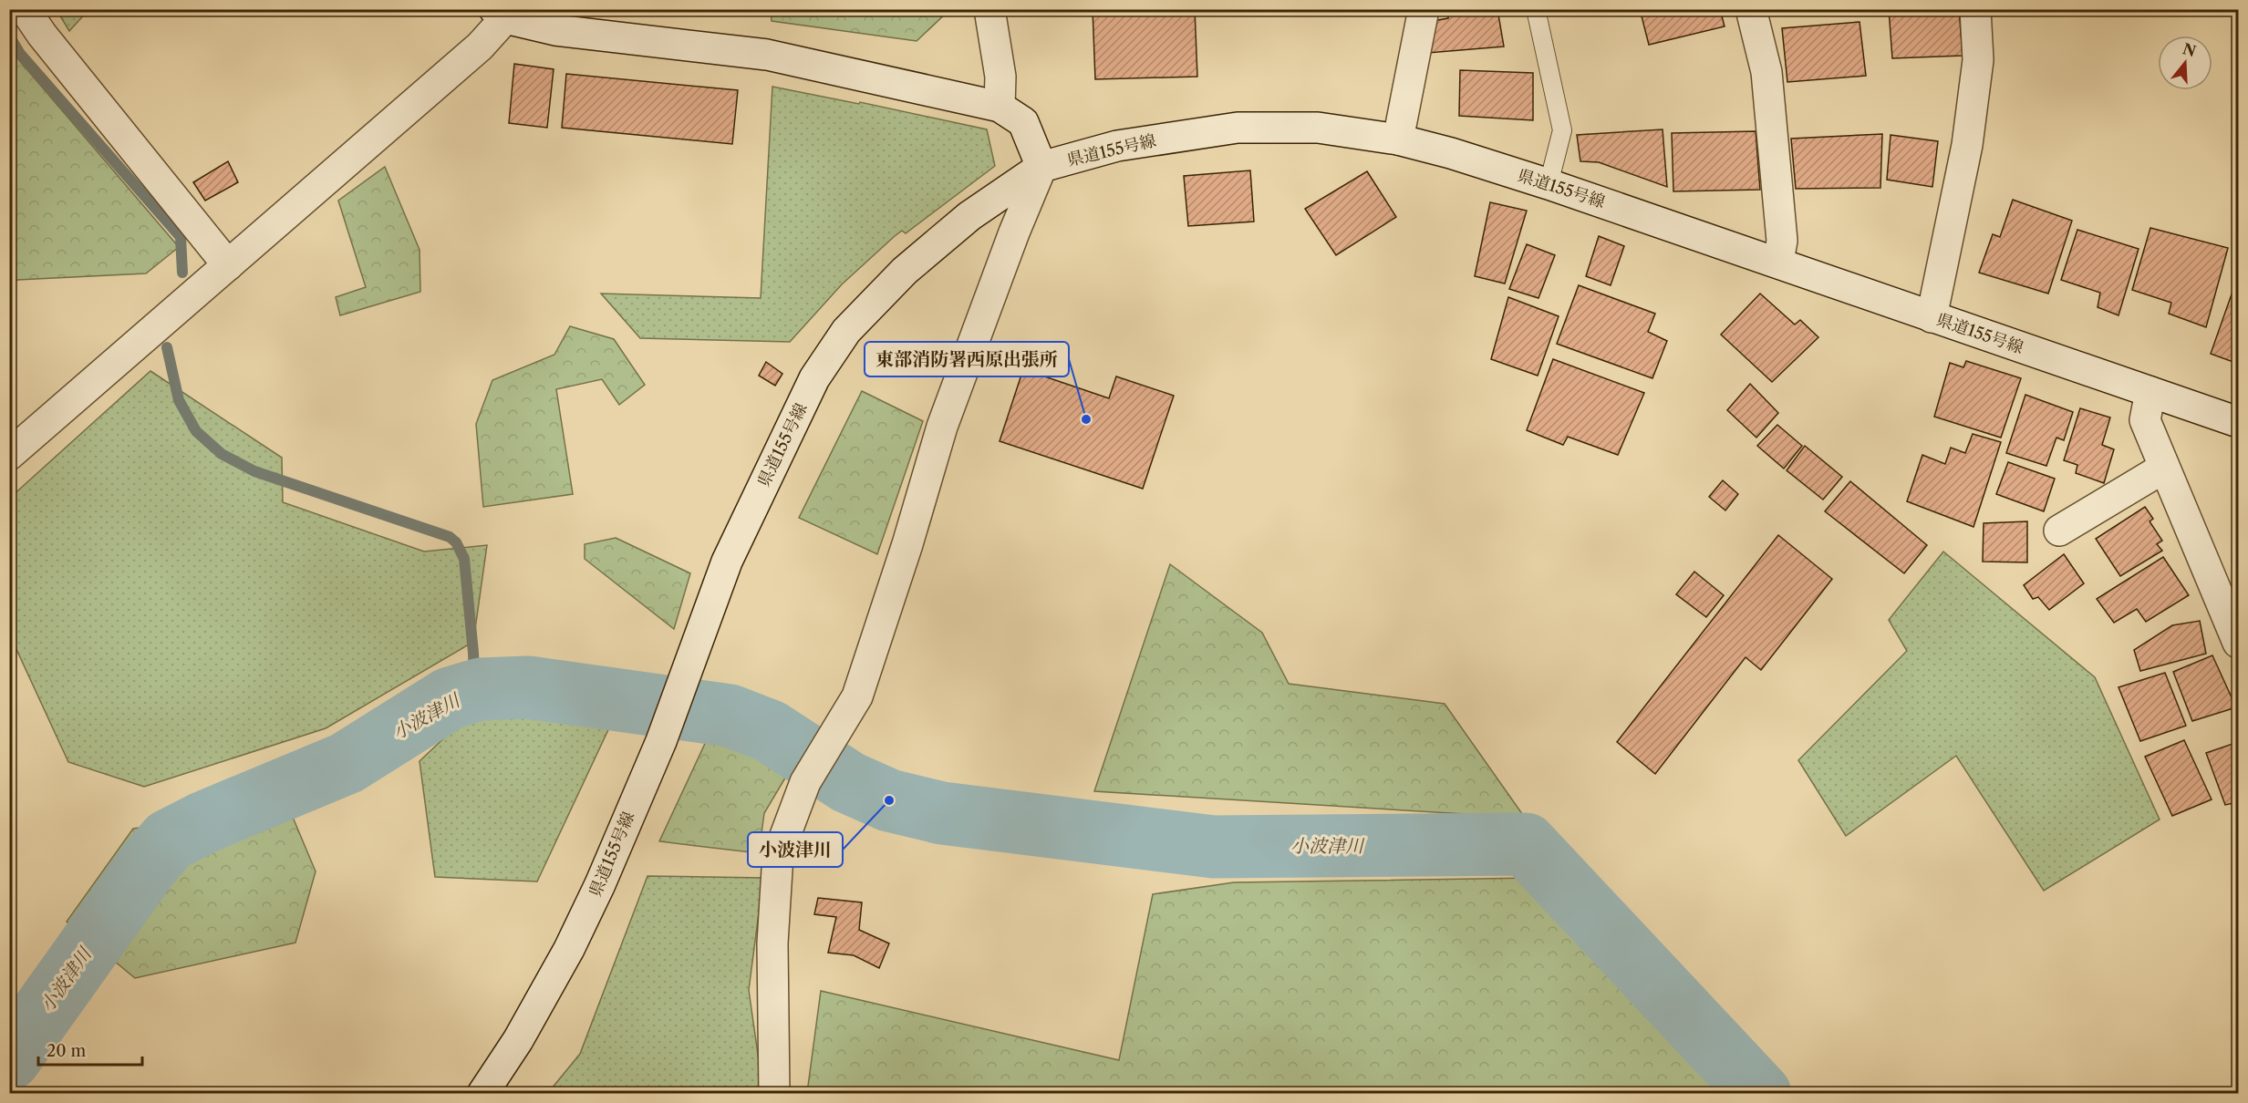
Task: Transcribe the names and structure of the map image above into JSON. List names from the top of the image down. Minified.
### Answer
{"streets":{"street":["県道155号線"]},"water":["小波津川"],"places":["東部消防署西原出張所","小波津川"],"scale_bar":"20 m","north":"top"}
